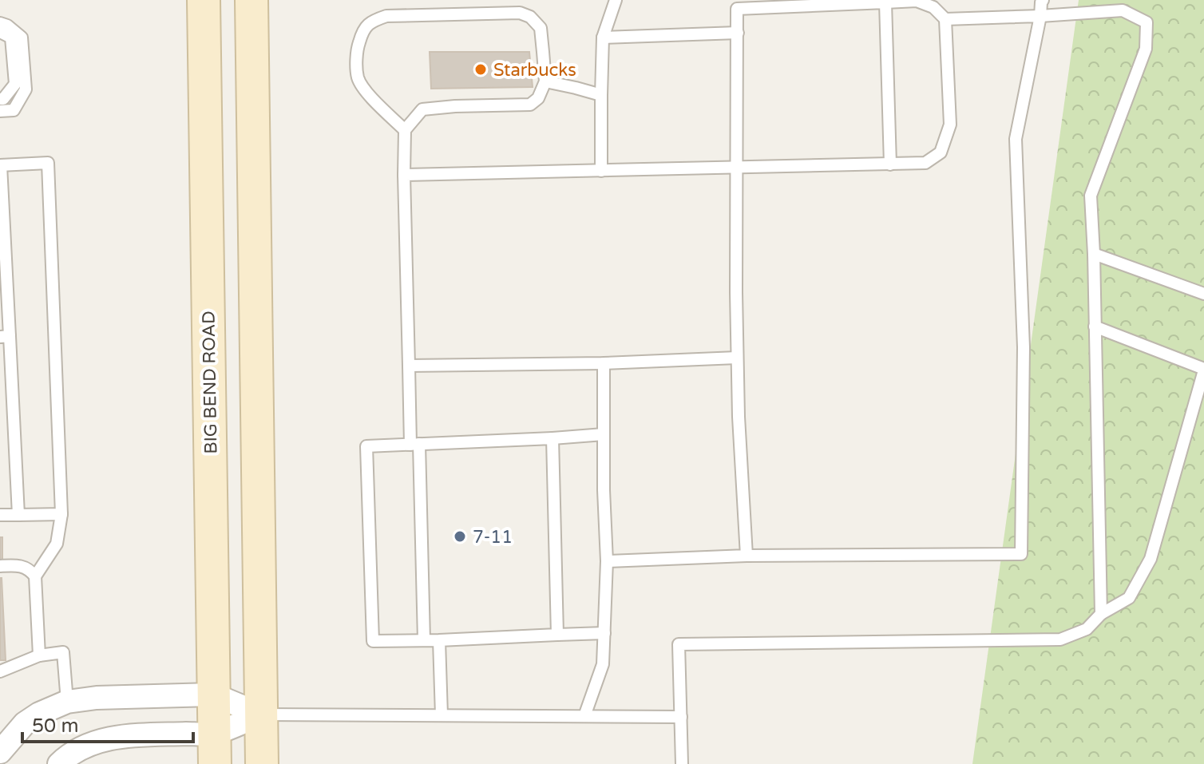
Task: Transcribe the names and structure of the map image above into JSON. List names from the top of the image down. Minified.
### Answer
{"streets":{"main road":["BIG BEND ROAD"]},"places":["Starbucks","7-11"],"scale_bar":"50 m"}
